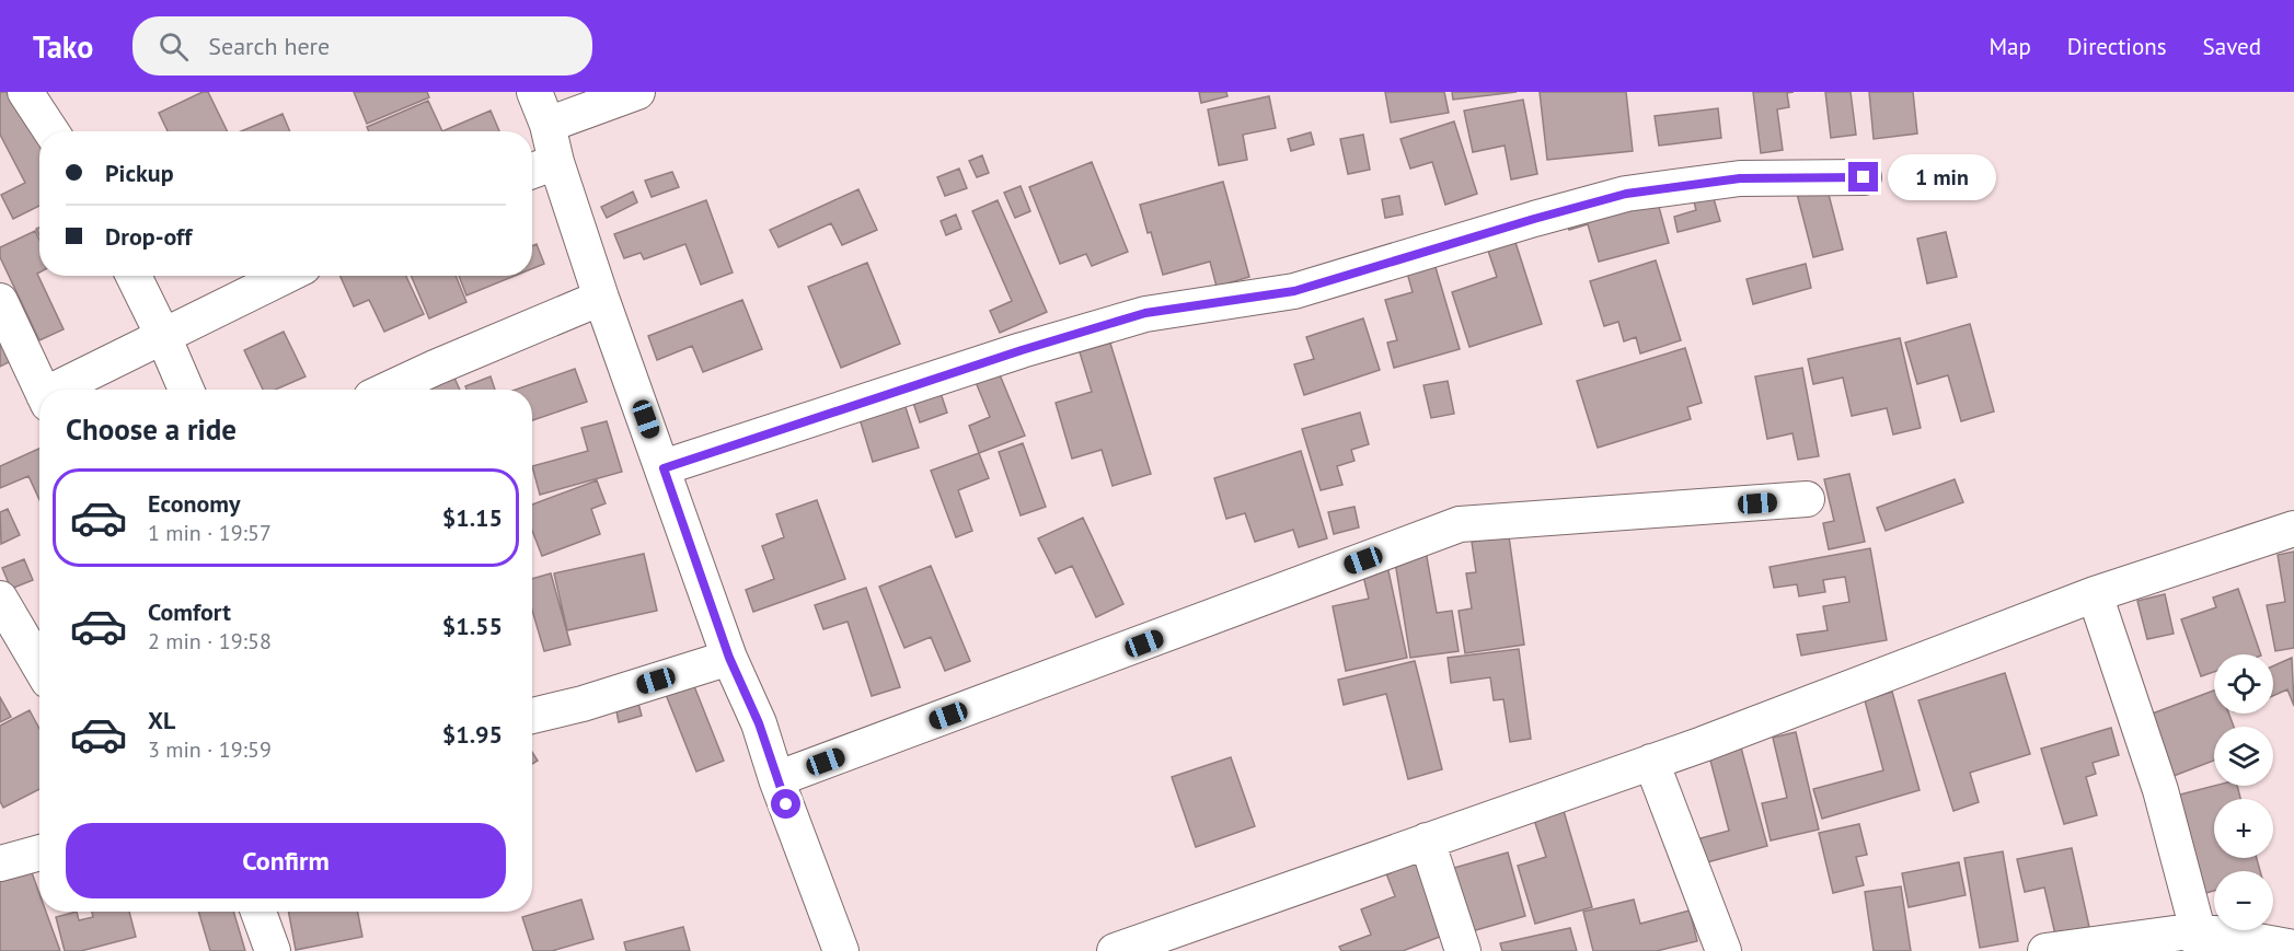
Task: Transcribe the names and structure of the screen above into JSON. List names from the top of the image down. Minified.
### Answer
{"page":{"header":"Tako","search":"Search here","nav":["Map","Directions","Saved"],"banner":["Pickup","Drop-off"],"bubble":"1 min","heading":"Choose a ride","list":[{"name":"Economy","note":"1 min · 19:57","value":"$1.15"},{"name":"Comfort","note":"2 min · 19:58","value":"$1.55"},{"name":"XL","note":"3 min · 19:59","value":"$1.95"}],"map_buttons":["+","−"],"buttons":"Confirm"}}
